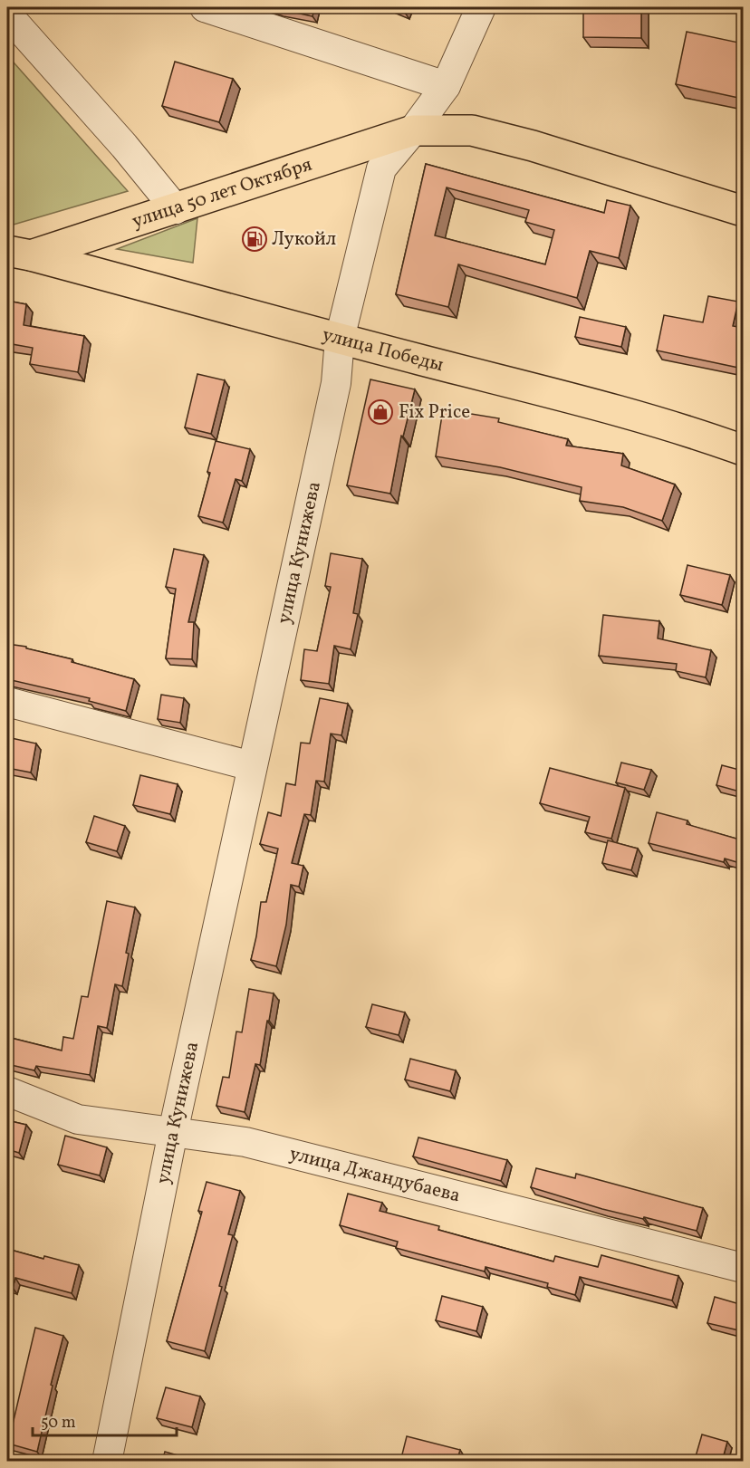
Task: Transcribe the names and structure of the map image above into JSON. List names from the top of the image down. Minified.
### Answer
{"streets":{"main road":["улица 50 лет Октября","улица Победы"],"street":["улица Кунижева","улица Джандубаева"]},"crossings":[["улица 50 лет Октября","улица Победы"],["улица 50 лет Октября","улица Кунижева"],["улица Победы","улица Кунижева"],["улица Кунижева","улица Джандубаева"]],"places":{"fuel station":["Лукойл"],"shop":["Fix Price"]},"scale_bar":"50 m"}
